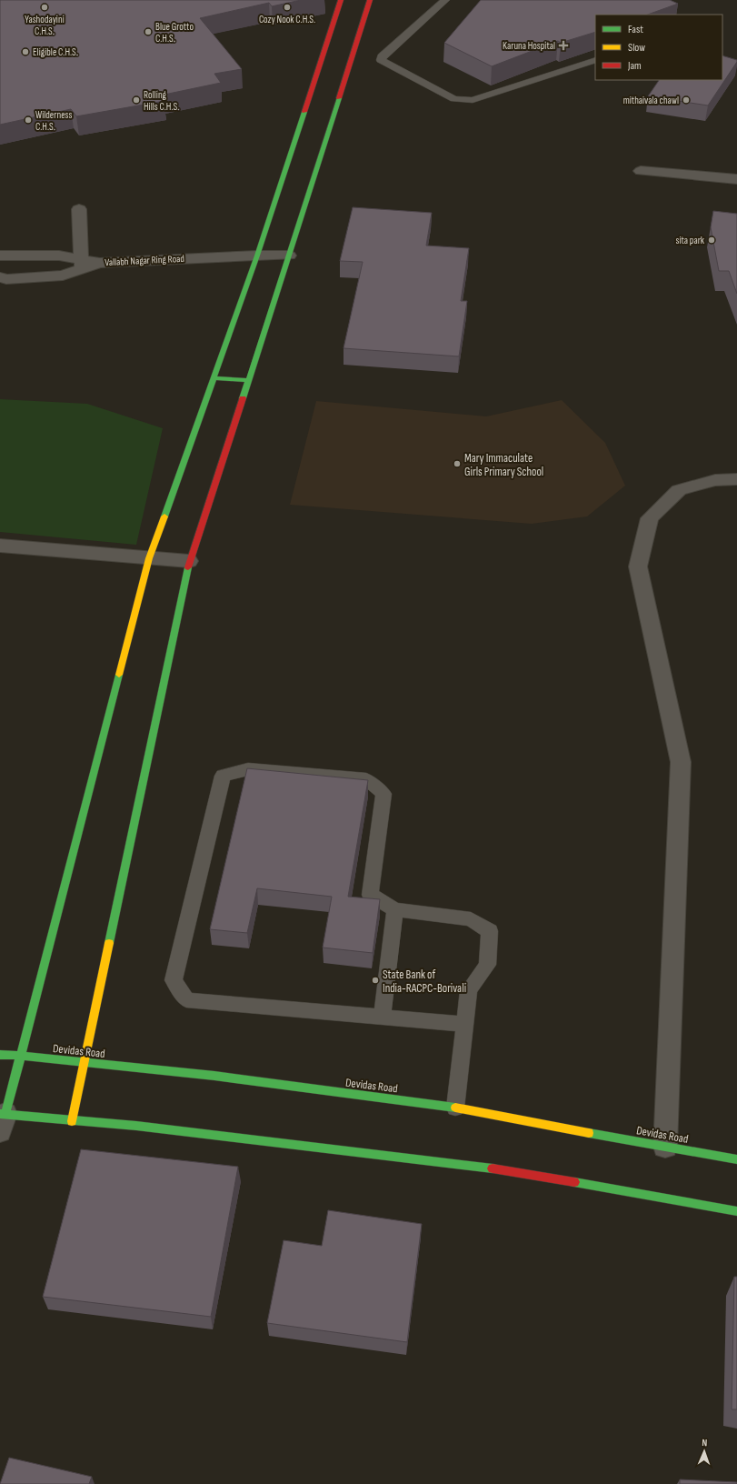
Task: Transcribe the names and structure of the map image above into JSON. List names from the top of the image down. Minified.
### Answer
{"streets":{"street":["Vallabh Nagar Ring Road","Devidas Road"]},"places":{"other":["Yashodayini C.H.S.","Cozy Nook C.H.S.","Blue Grotto C.H.S.","Eligible C.H.S.","Rolling Hills C.H.S.","mithaivala chawl","Wilderness C.H.S.","sita park","Mary Immaculate Girls Primary School","State Bank of India-RACPC-Borivali"],"health":["Karuna Hospital"]},"legend":["Fast","Slow","Jam"],"north":"top"}
